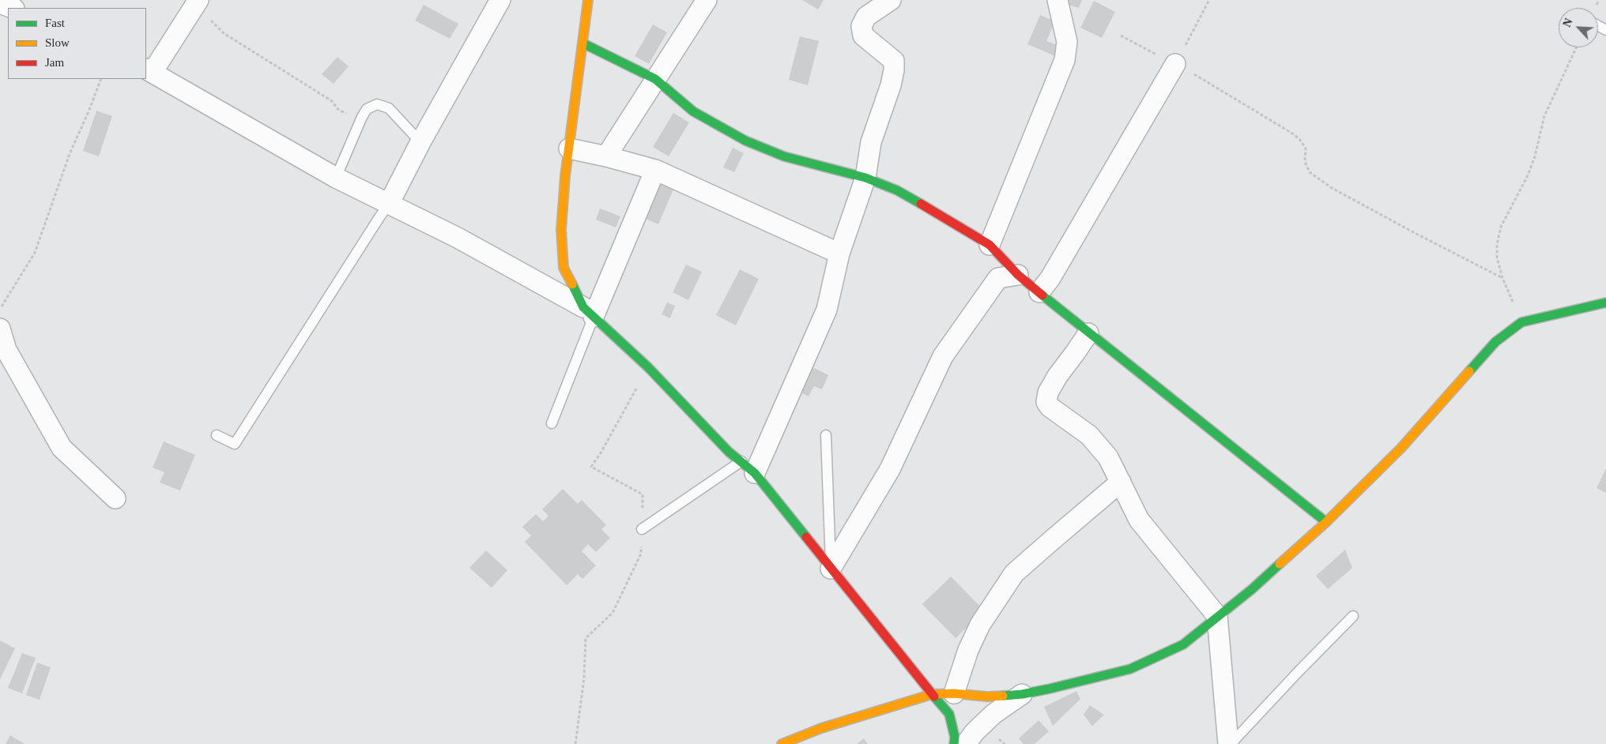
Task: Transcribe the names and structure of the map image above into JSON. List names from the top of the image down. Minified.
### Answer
{"legend":["Fast","Slow","Jam"],"north":"top left"}
